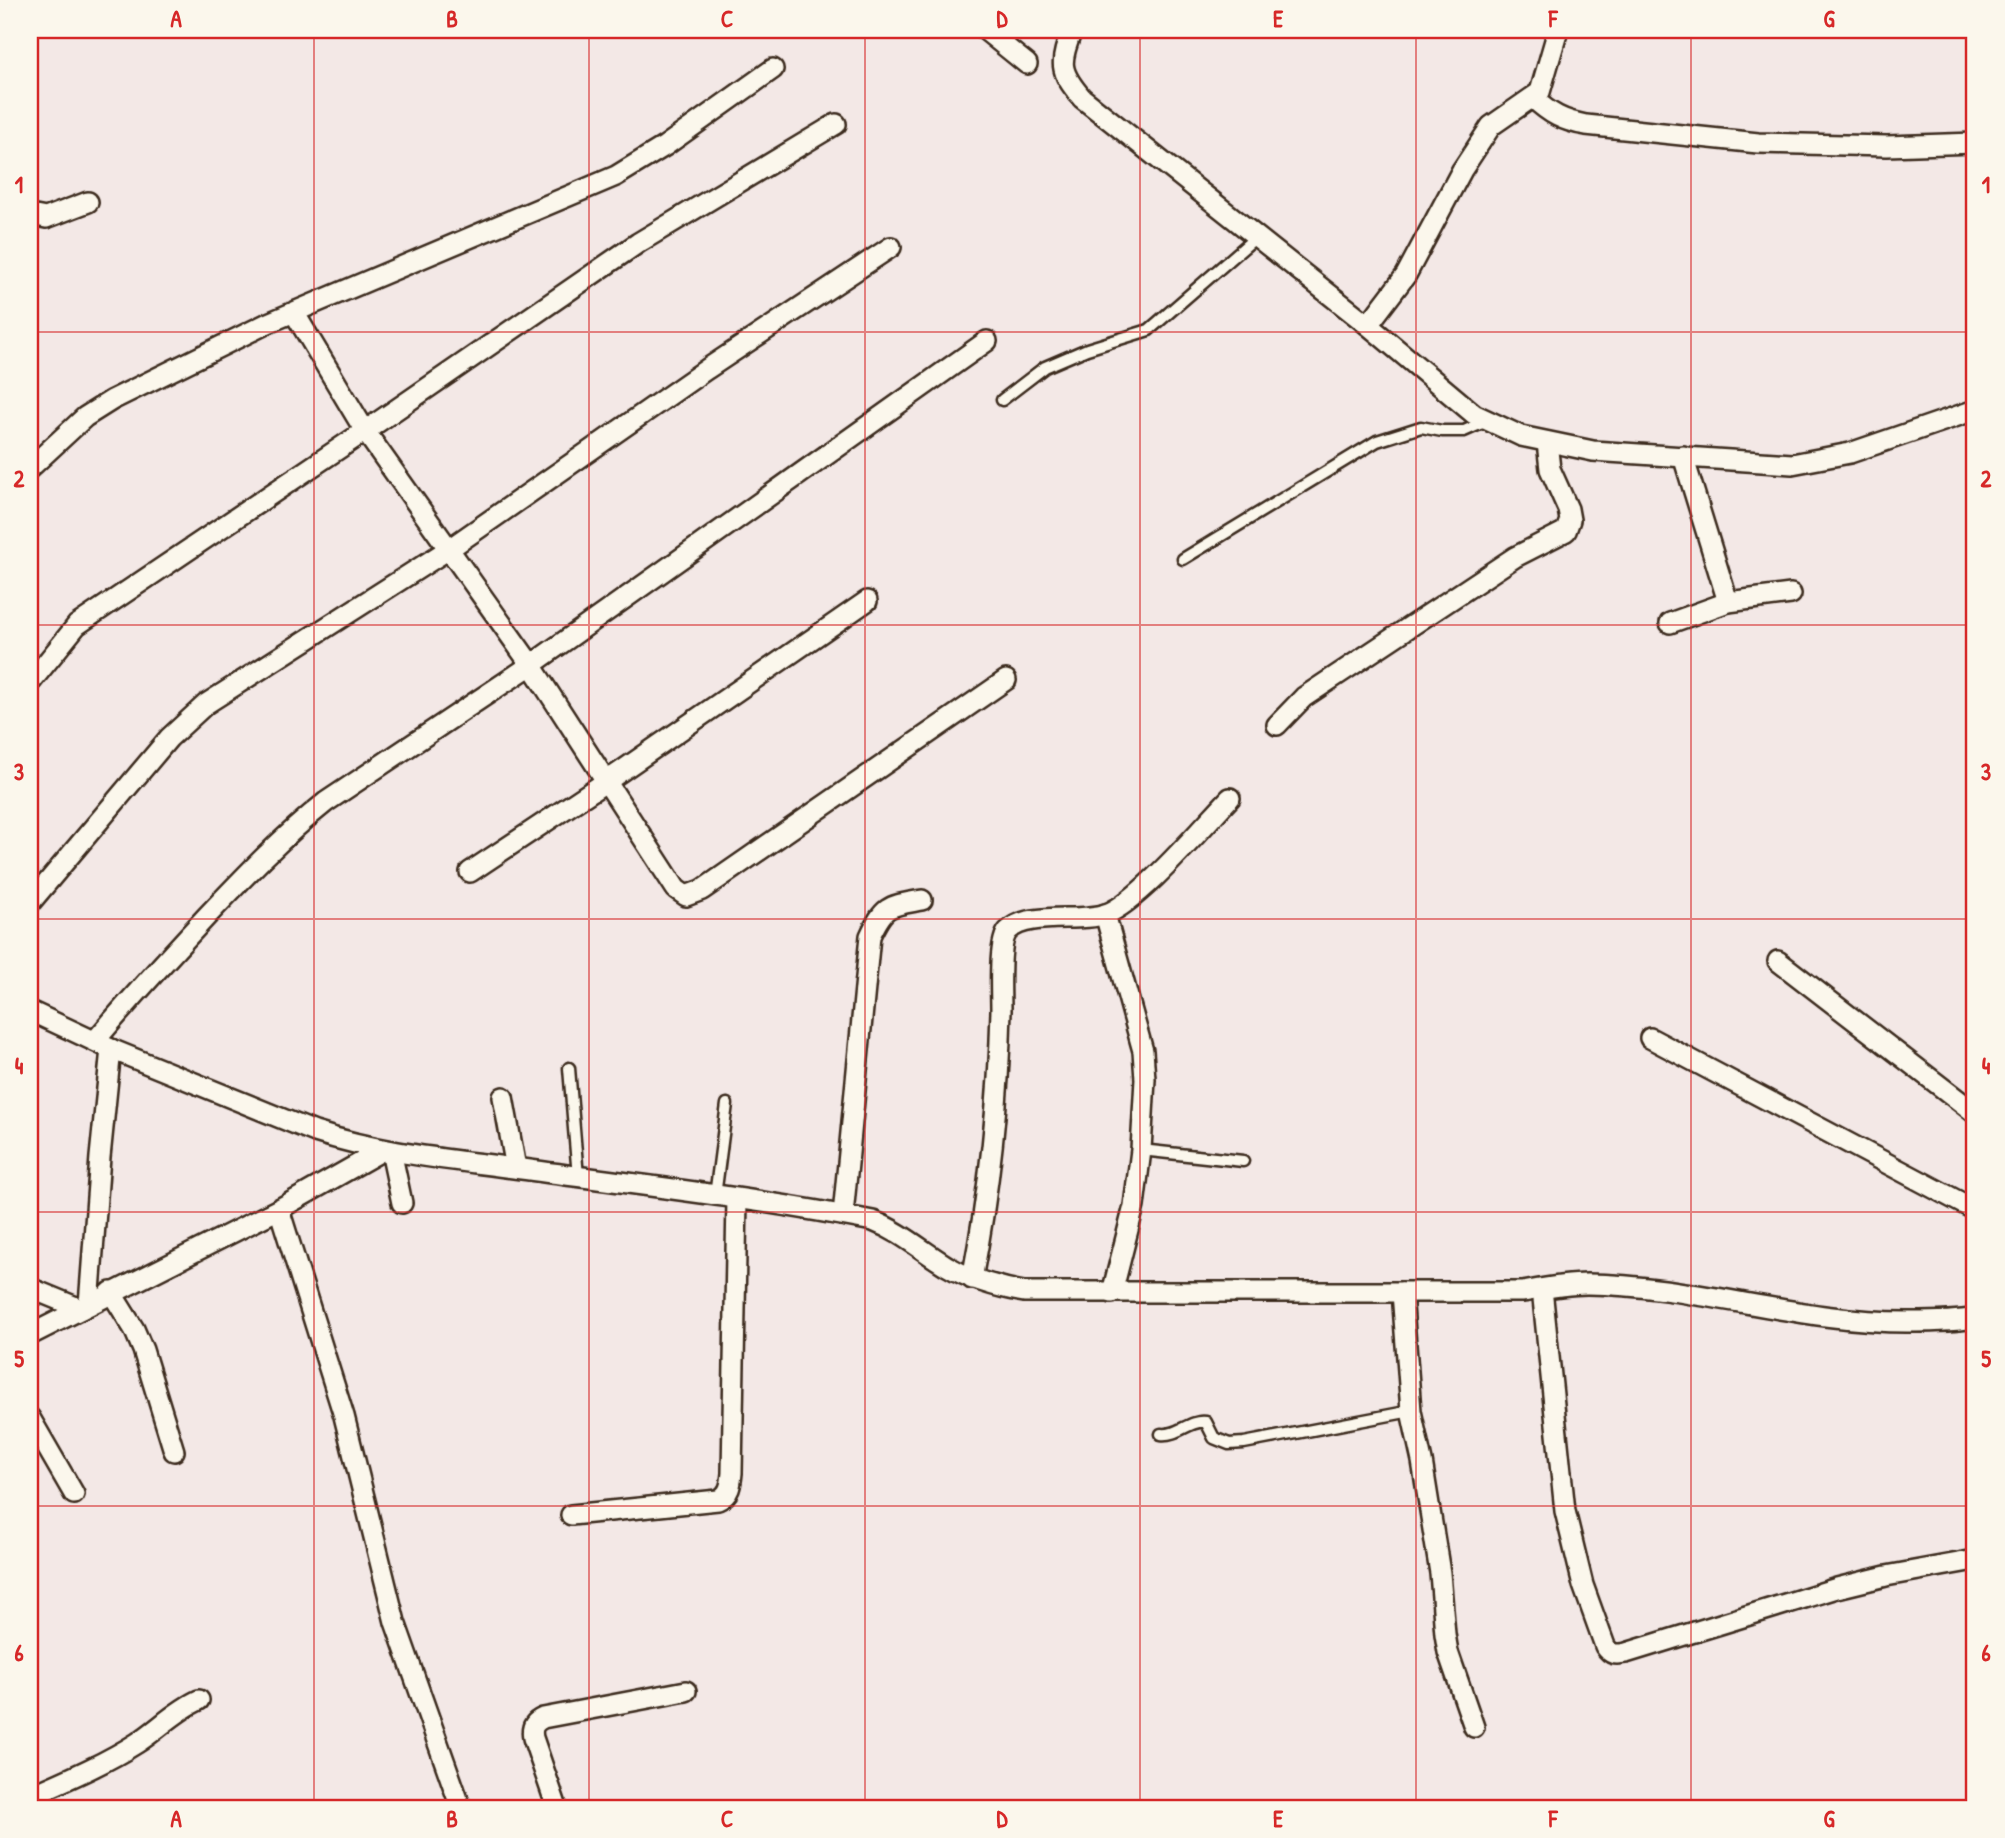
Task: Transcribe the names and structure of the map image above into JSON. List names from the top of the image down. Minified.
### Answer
{"grid":{"columns":["A","B","C","D","E","F","G"],"rows":["1","2","3","4","5","6"]}}
